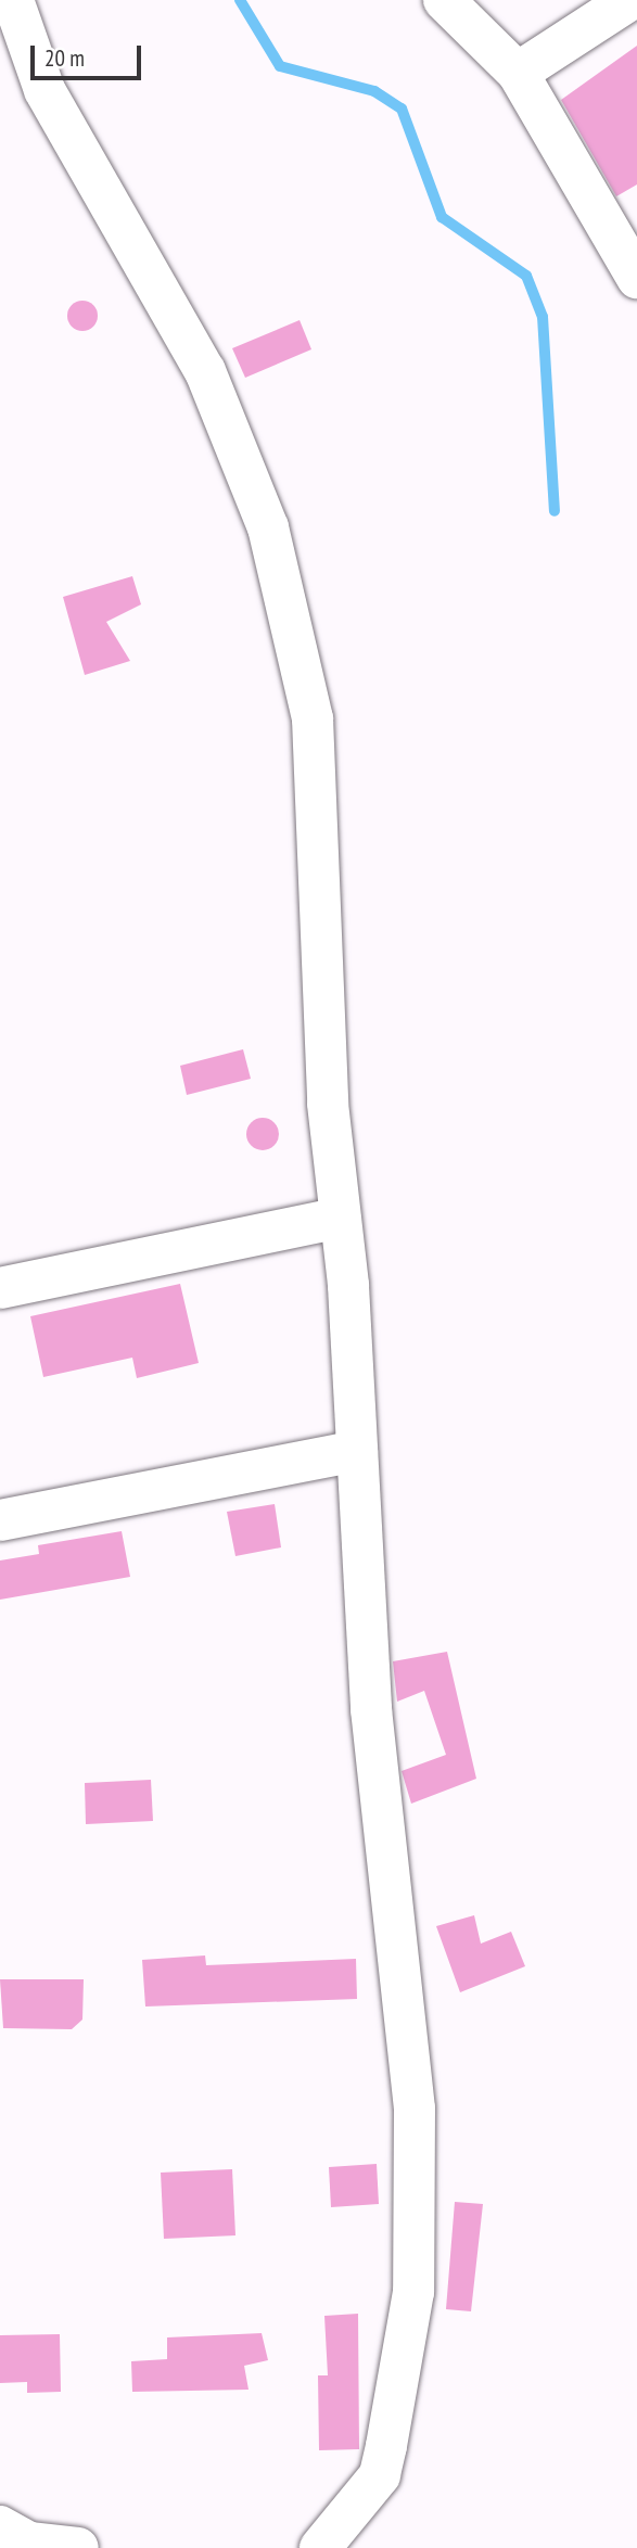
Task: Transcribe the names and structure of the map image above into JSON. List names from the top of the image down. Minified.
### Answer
{"scale_bar":"20 m"}
